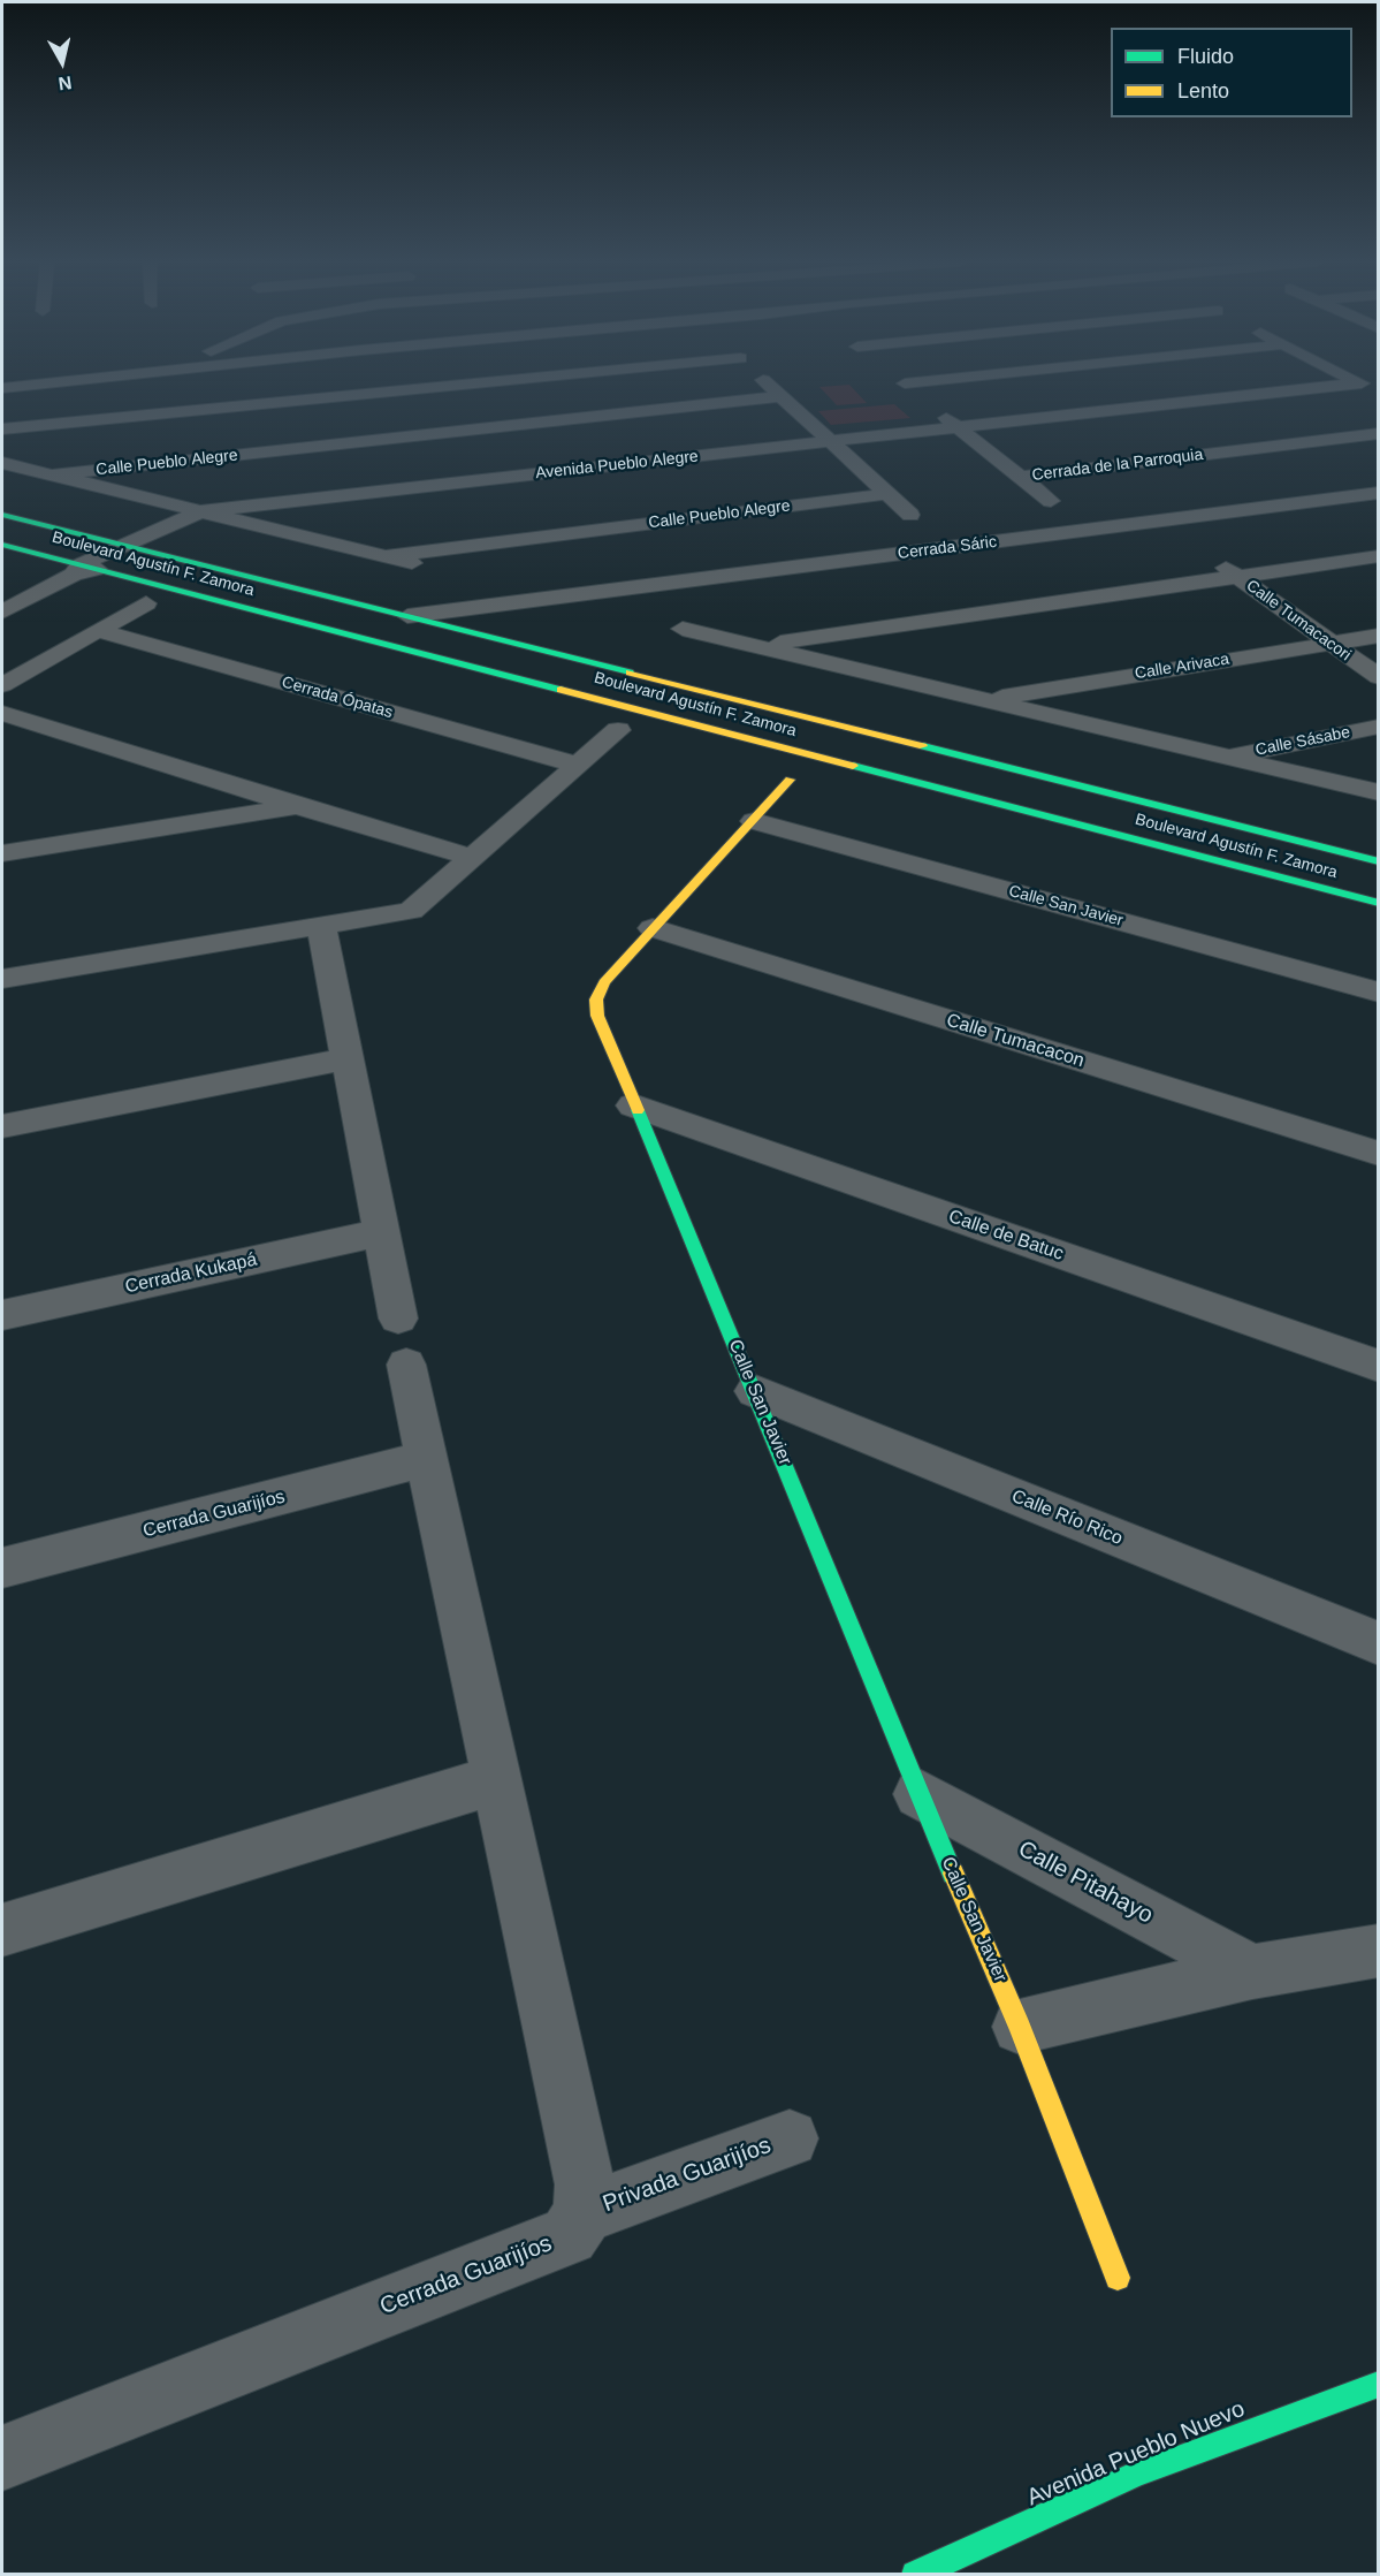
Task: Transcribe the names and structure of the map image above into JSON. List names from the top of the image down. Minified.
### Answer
{"streets":{"street":["Calle Pueblo Alegre","Avenida Pueblo Alegre","Cerrada de la Parroquia","Cerrada Sáric","Boulevard Agustín F. Zamora","Calle Tumacacori","Calle Arivaca","Cerrada Ópatas","Calle Sásabe","Calle San Javier","Calle Tumacacon","Calle de Batuc","Cerrada Kukapá","Cerrada Guarijíos","Calle Río Rico","Calle Pitahayo","Privada Guarijíos","Avenida Pueblo Nuevo"]},"crossings":[["Calle Pueblo Alegre","Avenida Pueblo Alegre"],["Avenida Pueblo Alegre","Boulevard Agustín F. Zamora"],["Cerrada Sáric","Boulevard Agustín F. Zamora"],["Calle Tumacacori","Calle Arivaca"],["Calle San Javier","Calle Tumacacon"],["Calle San Javier","Calle de Batuc"],["Calle San Javier","Calle Río Rico"],["Calle San Javier","Calle Pitahayo"],["Cerrada Guarijíos","Privada Guarijíos"]],"legend":["Fluido","Lento"],"north":"bottom"}
